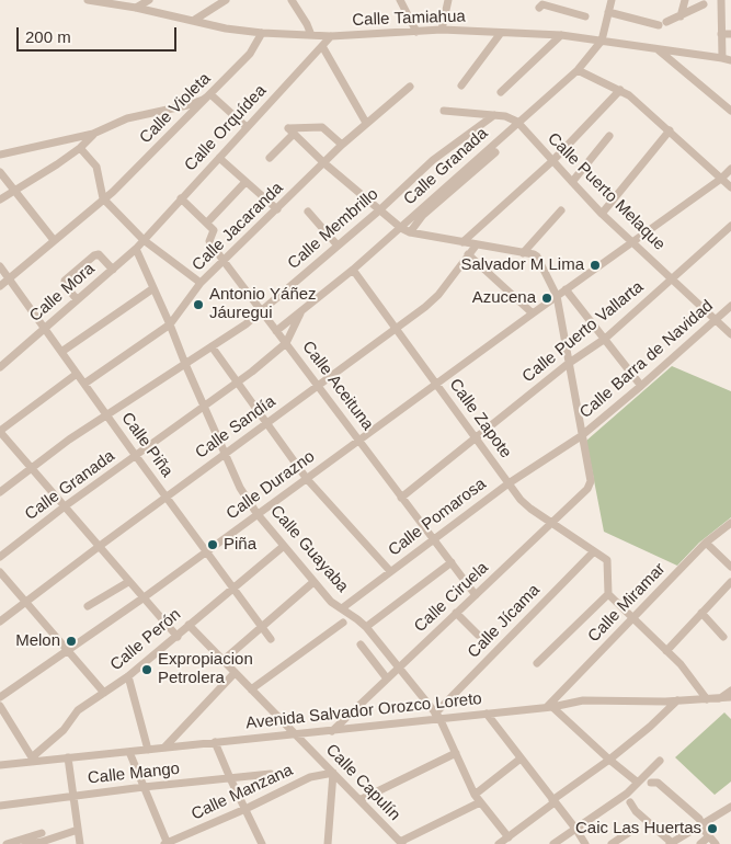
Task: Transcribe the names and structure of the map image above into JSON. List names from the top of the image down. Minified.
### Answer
{"streets":{"street":["Calle Tamiahua","Calle Violeta","Calle Orquídea","Calle Granada","Calle Puerto Melaque","Calle Jacaranda","Calle Membrillo","Calle Mora","Calle Puerto Vallarta","Calle Barra de Navidad","Calle Aceituna","Calle Zapote","Calle Sandía","Calle Piña","Calle Durazno","Calle Pomarosa","Calle Guayaba","Calle Ciruela","Calle Miramar","Calle Jícama","Calle Perón","Avenida Salvador Orozco Loreto","Calle Mango","Calle Capulín","Calle Manzana"]},"crossings":[["Calle Tamiahua","Calle Violeta"],["Calle Tamiahua","Calle Orquídea"],["Calle Tamiahua","Calle Granada"],["Calle Violeta","Calle Piña"],["Calle Orquídea","Calle Mora"],["Calle Granada","Calle Puerto Melaque"],["Calle Granada","Calle Aceituna"],["Calle Granada","Calle Zapote"],["Calle Granada","Calle Piña"],["Calle Granada","Calle Guayaba"],["Calle Puerto Melaque","Calle Puerto Vallarta"],["Calle Puerto Melaque","Calle Barra de Navidad"],["Calle Puerto Melaque","Calle Durazno"],["Calle Jacaranda","Calle Aceituna"],["Calle Jacaranda","Calle Piña"],["Calle Jacaranda","Calle Guayaba"],["Calle Membrillo","Calle Aceituna"],["Calle Membrillo","Calle Piña"],["Calle Membrillo","Calle Guayaba"],["Calle Mora","Calle Piña"],["Calle Mora","Calle Guayaba"],["Calle Puerto Vallarta","Calle Zapote"],["Calle Barra de Navidad","Calle Pomarosa"],["Calle Barra de Navidad","Calle Ciruela"],["Calle Aceituna","Calle Sandía"],["Calle Aceituna","Calle Durazno"],["Calle Aceituna","Calle Pomarosa"],["Calle Aceituna","Calle Ciruela"],["Calle Zapote","Calle Sandía"],["Calle Zapote","Calle Durazno"],["Calle Zapote","Calle Pomarosa"],["Calle Zapote","Calle Ciruela"],["Calle Zapote","Calle Jícama"],["Calle Sandía","Calle Piña"],["Calle Sandía","Calle Guayaba"],["Calle Piña","Calle Durazno"],["Calle Piña","Calle Perón"],["Calle Durazno","Calle Guayaba"],["Calle Pomarosa","Calle Guayaba"],["Calle Pomarosa","Calle Ciruela"],["Calle Guayaba","Calle Ciruela"],["Calle Guayaba","Calle Jícama"],["Calle Guayaba","Calle Perón"],["Calle Guayaba","Avenida Salvador Orozco Loreto"],["Calle Ciruela","Avenida Salvador Orozco Loreto"],["Calle Miramar","Avenida Salvador Orozco Loreto"],["Calle Jícama","Avenida Salvador Orozco Loreto"],["Calle Perón","Avenida Salvador Orozco Loreto"],["Calle Perón","Calle Capulín"],["Avenida Salvador Orozco Loreto","Calle Capulín"],["Calle Capulín","Calle Manzana"]],"places":["Salvador M Lima","Azucena","Antonio Yáñez Jáuregui","Piña","Melon","Expropiacion Petrolera","Caic Las Huertas"],"scale_bar":"200 m"}
